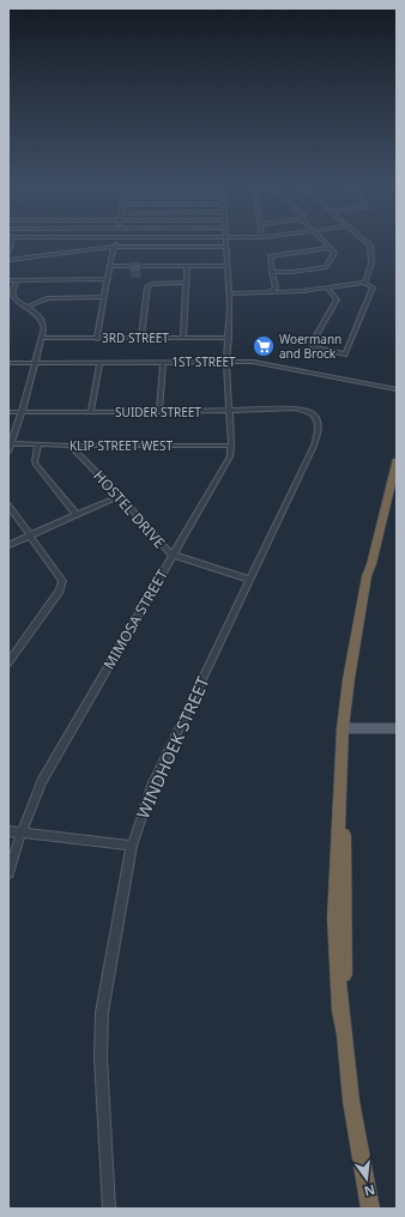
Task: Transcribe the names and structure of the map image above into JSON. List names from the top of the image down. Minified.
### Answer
{"streets":{"street":["3RD STREET","1ST STREET","SUIDER STREET","KLIP STREET WEST","HOSTEL DRIVE","MIMOSA STREET","WINDHOEK STREET"]},"crossings":[["3RD STREET","MIMOSA STREET"],["1ST STREET","MIMOSA STREET"],["SUIDER STREET","MIMOSA STREET"],["SUIDER STREET","WINDHOEK STREET"],["KLIP STREET WEST","HOSTEL DRIVE"],["KLIP STREET WEST","MIMOSA STREET"],["HOSTEL DRIVE","MIMOSA STREET"],["HOSTEL DRIVE","WINDHOEK STREET"]],"places":{"supermarket":["Woermann and Brock"]},"north":"bottom"}
